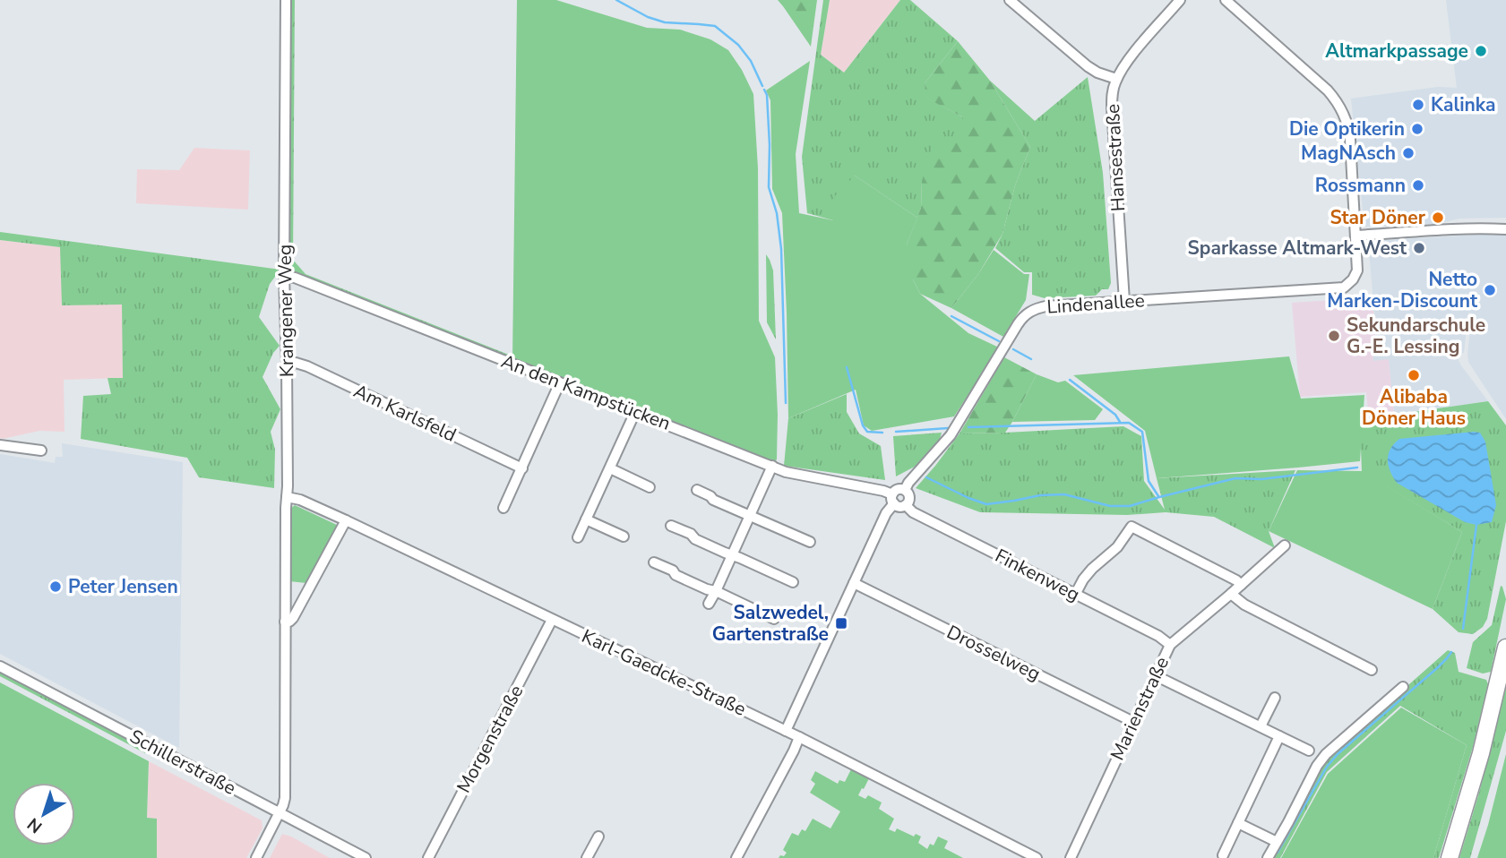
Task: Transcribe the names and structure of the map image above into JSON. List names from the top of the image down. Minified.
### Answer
{"streets":{"street":["Hansestraße","Lindenallee","Krangener Weg","An den Kampstücken","Am Karlsfeld","Finkenweg","Drosselweg","Karl-Gaedcke-Straße","Marienstraße","Morgenstraße","Schillerstraße"]},"crossings":[["Hansestraße","Lindenallee"],["Lindenallee","An den Kampstücken"],["Lindenallee","Finkenweg"],["Krangener Weg","An den Kampstücken"],["Krangener Weg","Am Karlsfeld"],["Krangener Weg","Karl-Gaedcke-Straße"],["Krangener Weg","Schillerstraße"],["An den Kampstücken","Finkenweg"],["Finkenweg","Marienstraße"],["Drosselweg","Marienstraße"],["Karl-Gaedcke-Straße","Morgenstraße"]],"places":{"other":["Altmarkpassage","Kalinka","Die Optikerin","MagNAsch","Rossmann","Star Döner","Sparkasse Altmark-West","Netto Marken-Discount","Sekundarschule G.-E. Lessing","Alibaba Döner Haus","Peter Jensen"],"transit":["Salzwedel, Gartenstraße"]},"north":"bottom left"}
